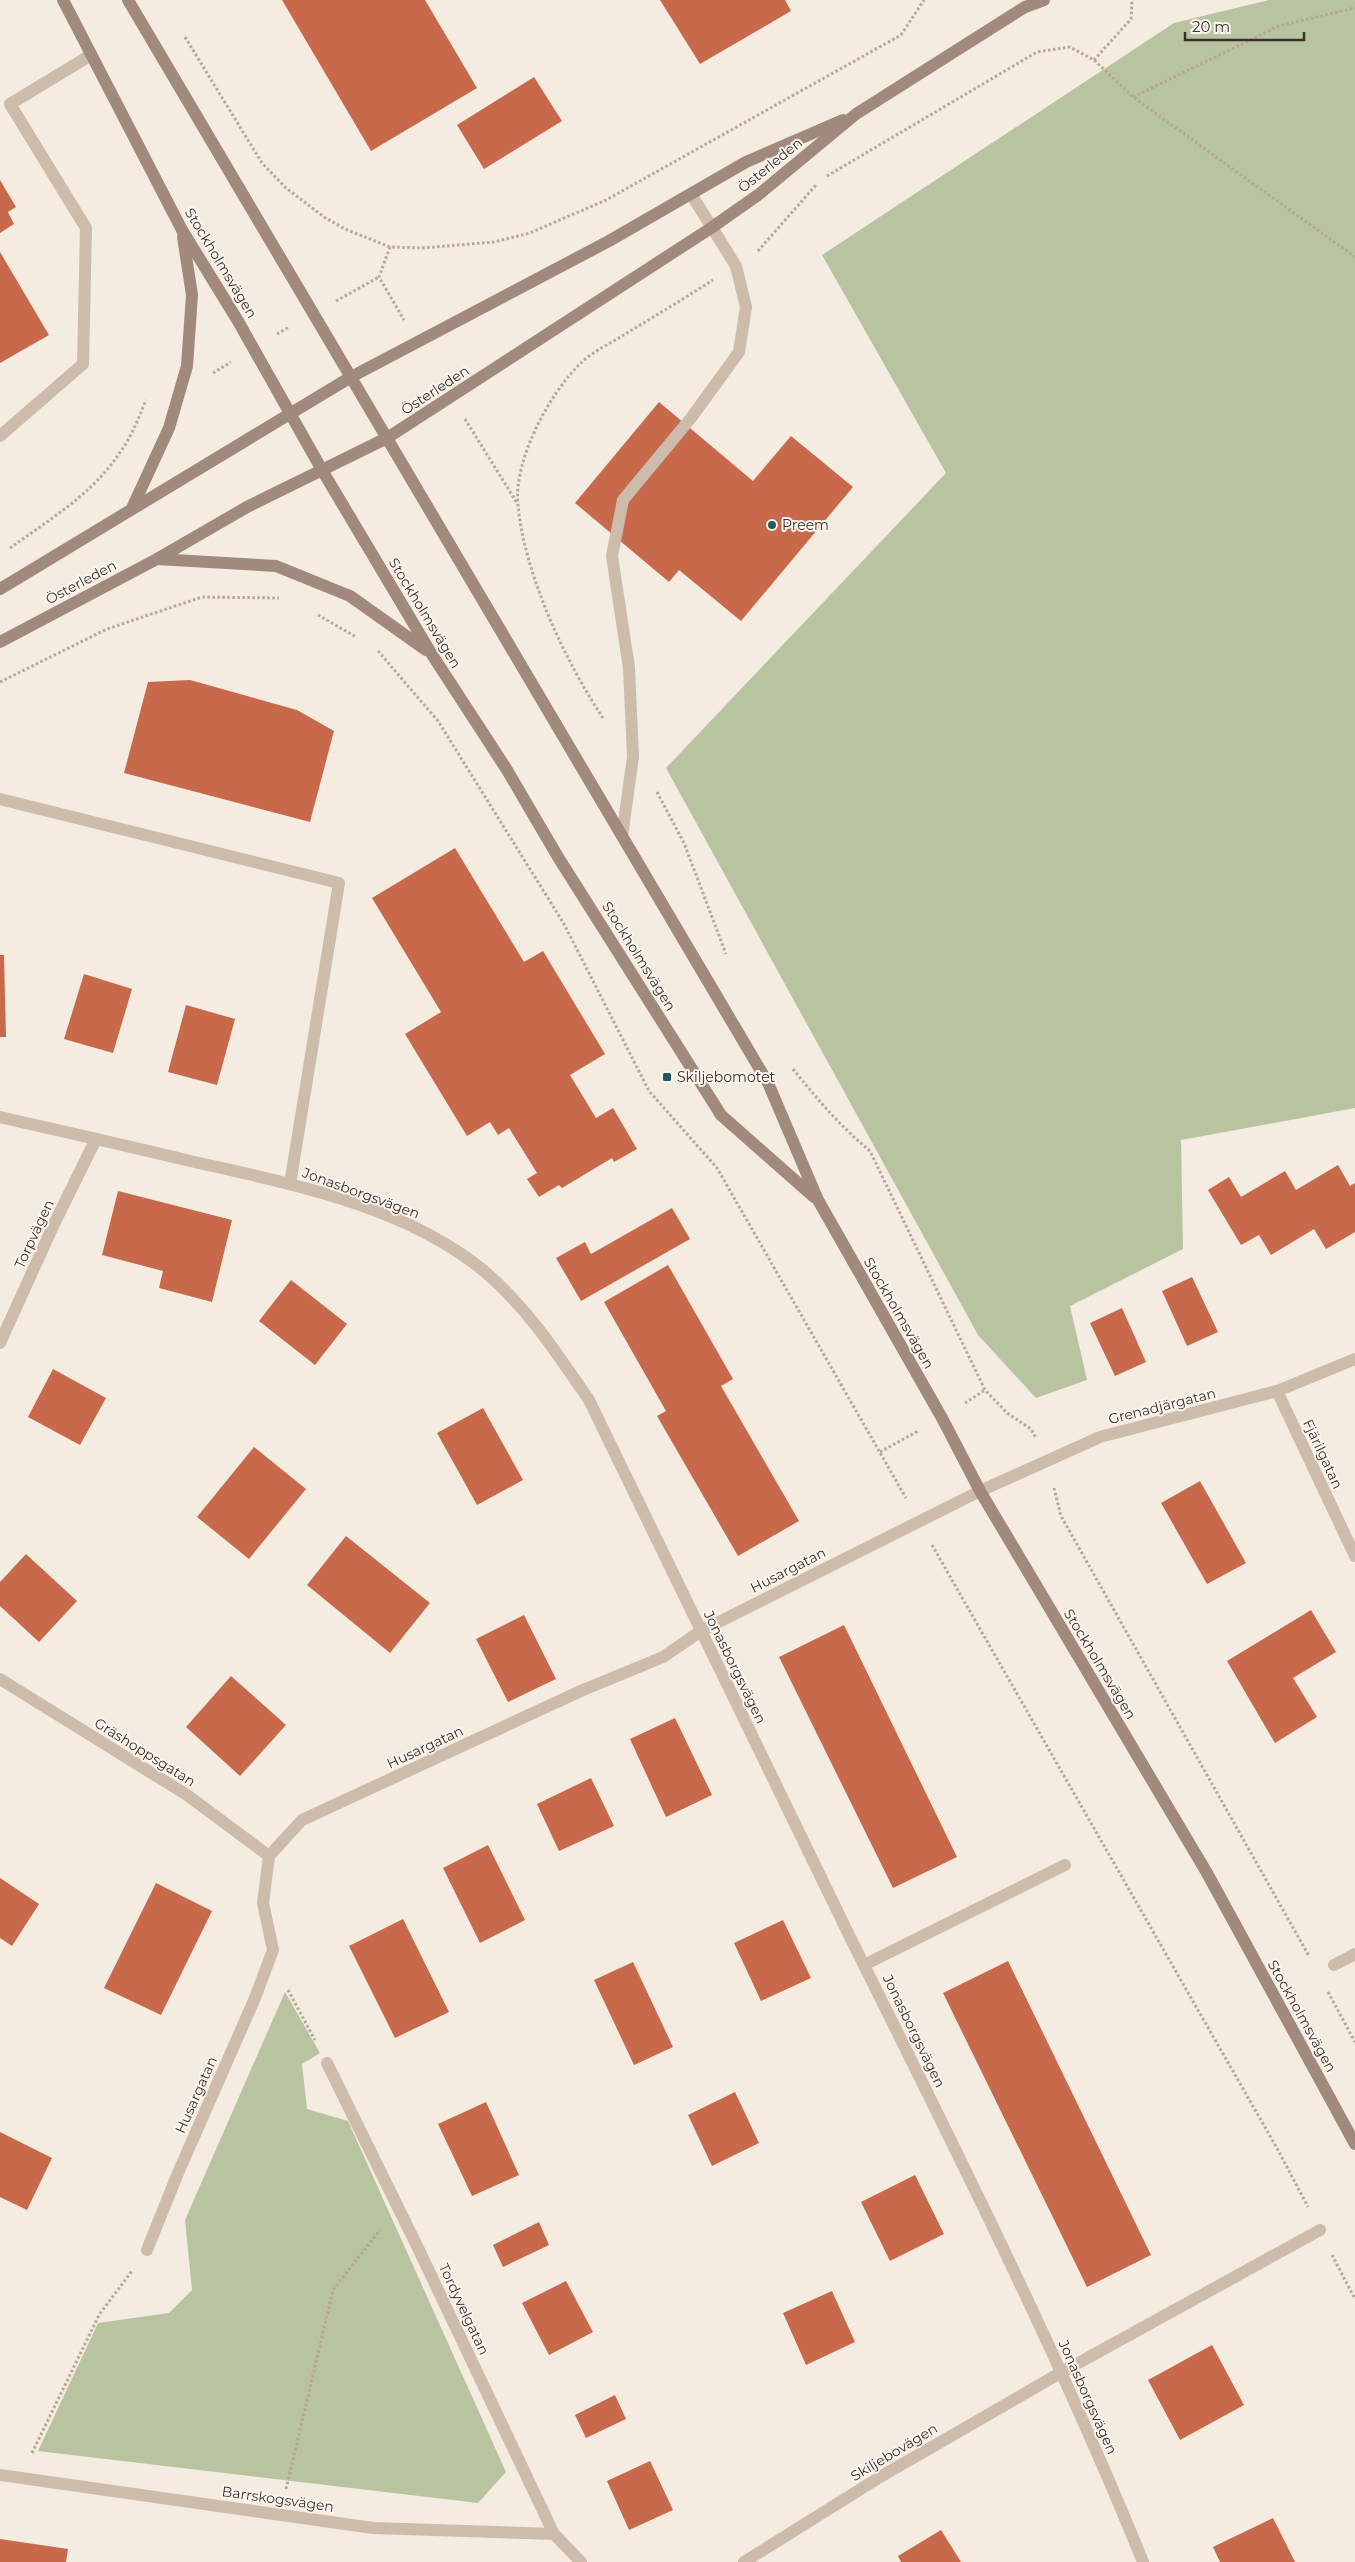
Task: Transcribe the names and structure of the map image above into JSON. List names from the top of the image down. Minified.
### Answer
{"streets":{"main road":["Österleden","Stockholmsvägen"],"street":["Jonasborgsvägen","Torpvägen","Grenadjärgatan","Fjärilgatan","Husargatan","Gräshoppsgatan","Tordyvelgatan","Skiljebovägen","Barrskogsvägen"]},"crossings":[["Österleden","Stockholmsvägen"],["Stockholmsvägen","Grenadjärgatan"],["Stockholmsvägen","Husargatan"],["Jonasborgsvägen","Torpvägen"],["Jonasborgsvägen","Husargatan"],["Jonasborgsvägen","Skiljebovägen"],["Grenadjärgatan","Fjärilgatan"],["Grenadjärgatan","Husargatan"],["Husargatan","Gräshoppsgatan"],["Tordyvelgatan","Barrskogsvägen"]],"places":{"other":["Preem"],"transit":["Skiljebomotet"]},"scale_bar":"20 m"}
